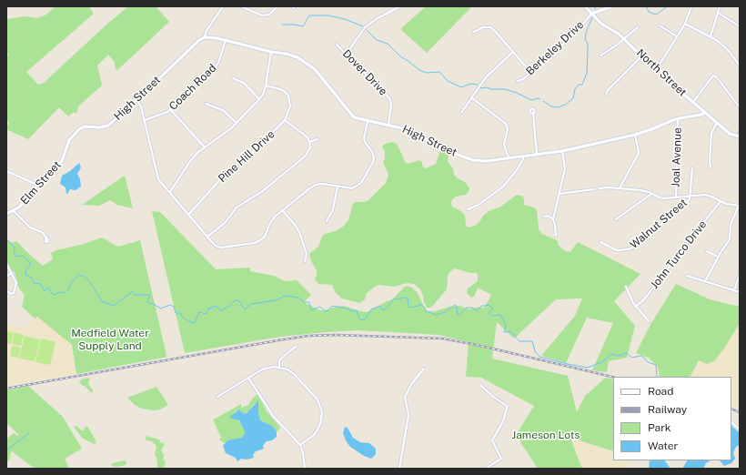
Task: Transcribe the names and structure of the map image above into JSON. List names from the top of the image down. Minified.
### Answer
{"streets":{"street":["Berkeley Drive","Dover Drive","North Street","Coach Road","High Street","Pine Hill Drive","Joal Avenue","Elm Street","Walnut Street","John Turco Drive"]},"crossings":[["Berkeley Drive","North Street"],["Dover Drive","High Street"],["North Street","High Street"],["Coach Road","High Street"],["High Street","Joal Avenue"],["High Street","Elm Street"]],"parks":["Medfield Water Supply Land","Jameson Lots"],"legend":["Road","Railway","Park","Water"]}
